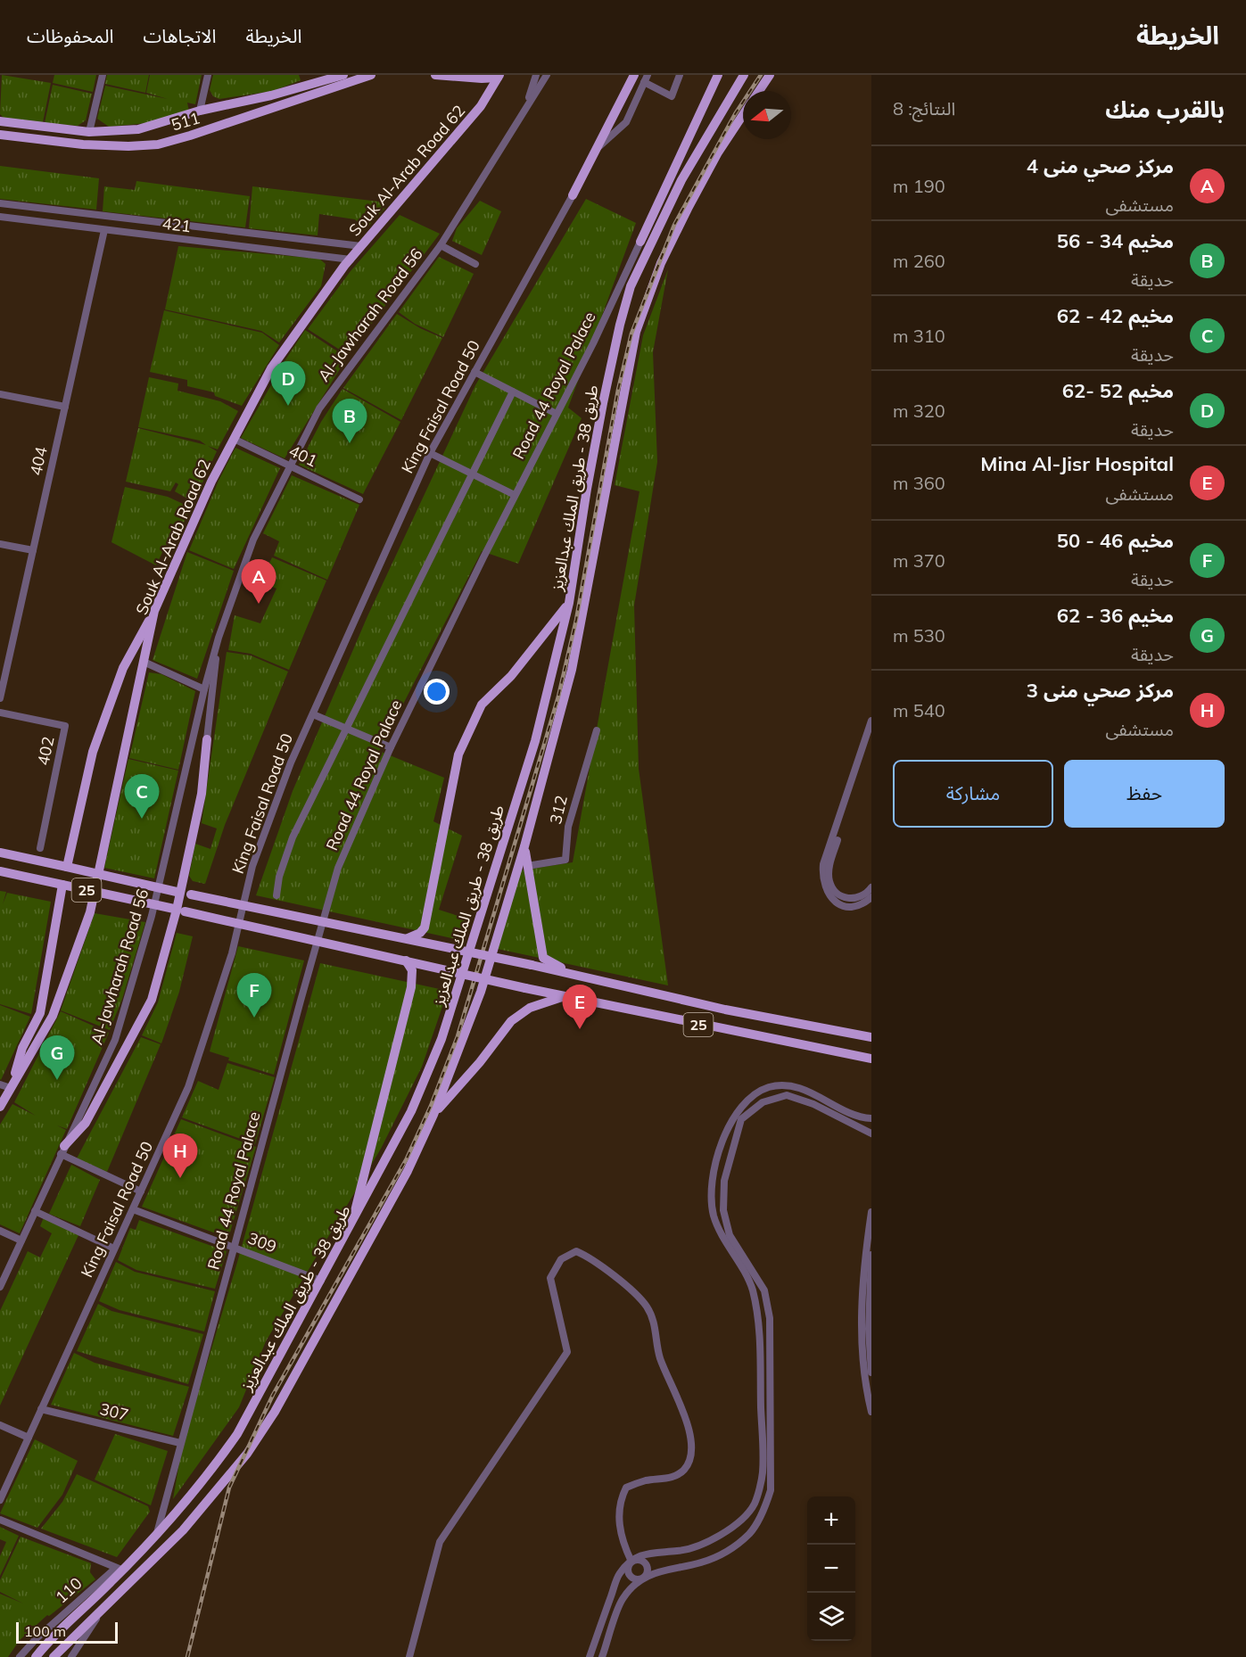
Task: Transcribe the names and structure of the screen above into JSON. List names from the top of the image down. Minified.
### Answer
{"streets":{"main road":["511","Souk Al-Arab Road 62","Road 44 Royal Palace","طريق 38 - طريق الملك عبدالعزيز","25"],"street":["421","Al-Jawharah Road 56","King Faisal Road 50","401","404","402","312","309","307","110"]},"crossings":[["Souk Al-Arab Road 62","421"],["Souk Al-Arab Road 62","401"],["421","404"],["Al-Jawharah Road 56","401"],["Road 44 Royal Palace","طريق 38 - طريق الملك عبدالعزيز"],["Road 44 Royal Palace","309"],["Road 44 Royal Palace","307"],["King Faisal Road 50","309"],["King Faisal Road 50","307"],["طريق 38 - طريق الملك عبدالعزيز","309"],["طريق 38 - طريق الملك عبدالعزيز","110"]],"scale_bar":"100 m","north":"left","page":{"header":"الخريطة","nav":["الخريطة","الاتجاهات","المحفوظات"],"heading":["بالقرب منك","النتائج: 8"],"list":[{"mark":"A","name":"مركز صحي منى 4","note":"مستشفى","value":"190 m"},{"mark":"B","name":"مخيم 34 - 56","note":"حديقة","value":"260 m"},{"mark":"C","name":"مخيم 42 - 62","note":"حديقة","value":"310 m"},{"mark":"D","name":"مخيم 52 -62","note":"حديقة","value":"320 m"},{"mark":"E","name":"Mina Al-Jisr Hospital","note":"مستشفى","value":"360 m"},{"mark":"F","name":"مخيم 46 - 50","note":"حديقة","value":"370 m"},{"mark":"G","name":"مخيم 36 - 62","note":"حديقة","value":"530 m"},{"mark":"H","name":"مركز صحي منى 3","note":"مستشفى","value":"540 m"}],"pins":["D","B","A","C","F","E","G","H"],"buttons":["حفظ","مشاركة"],"map_buttons":["+","−"],"scale":"100 m"}}
